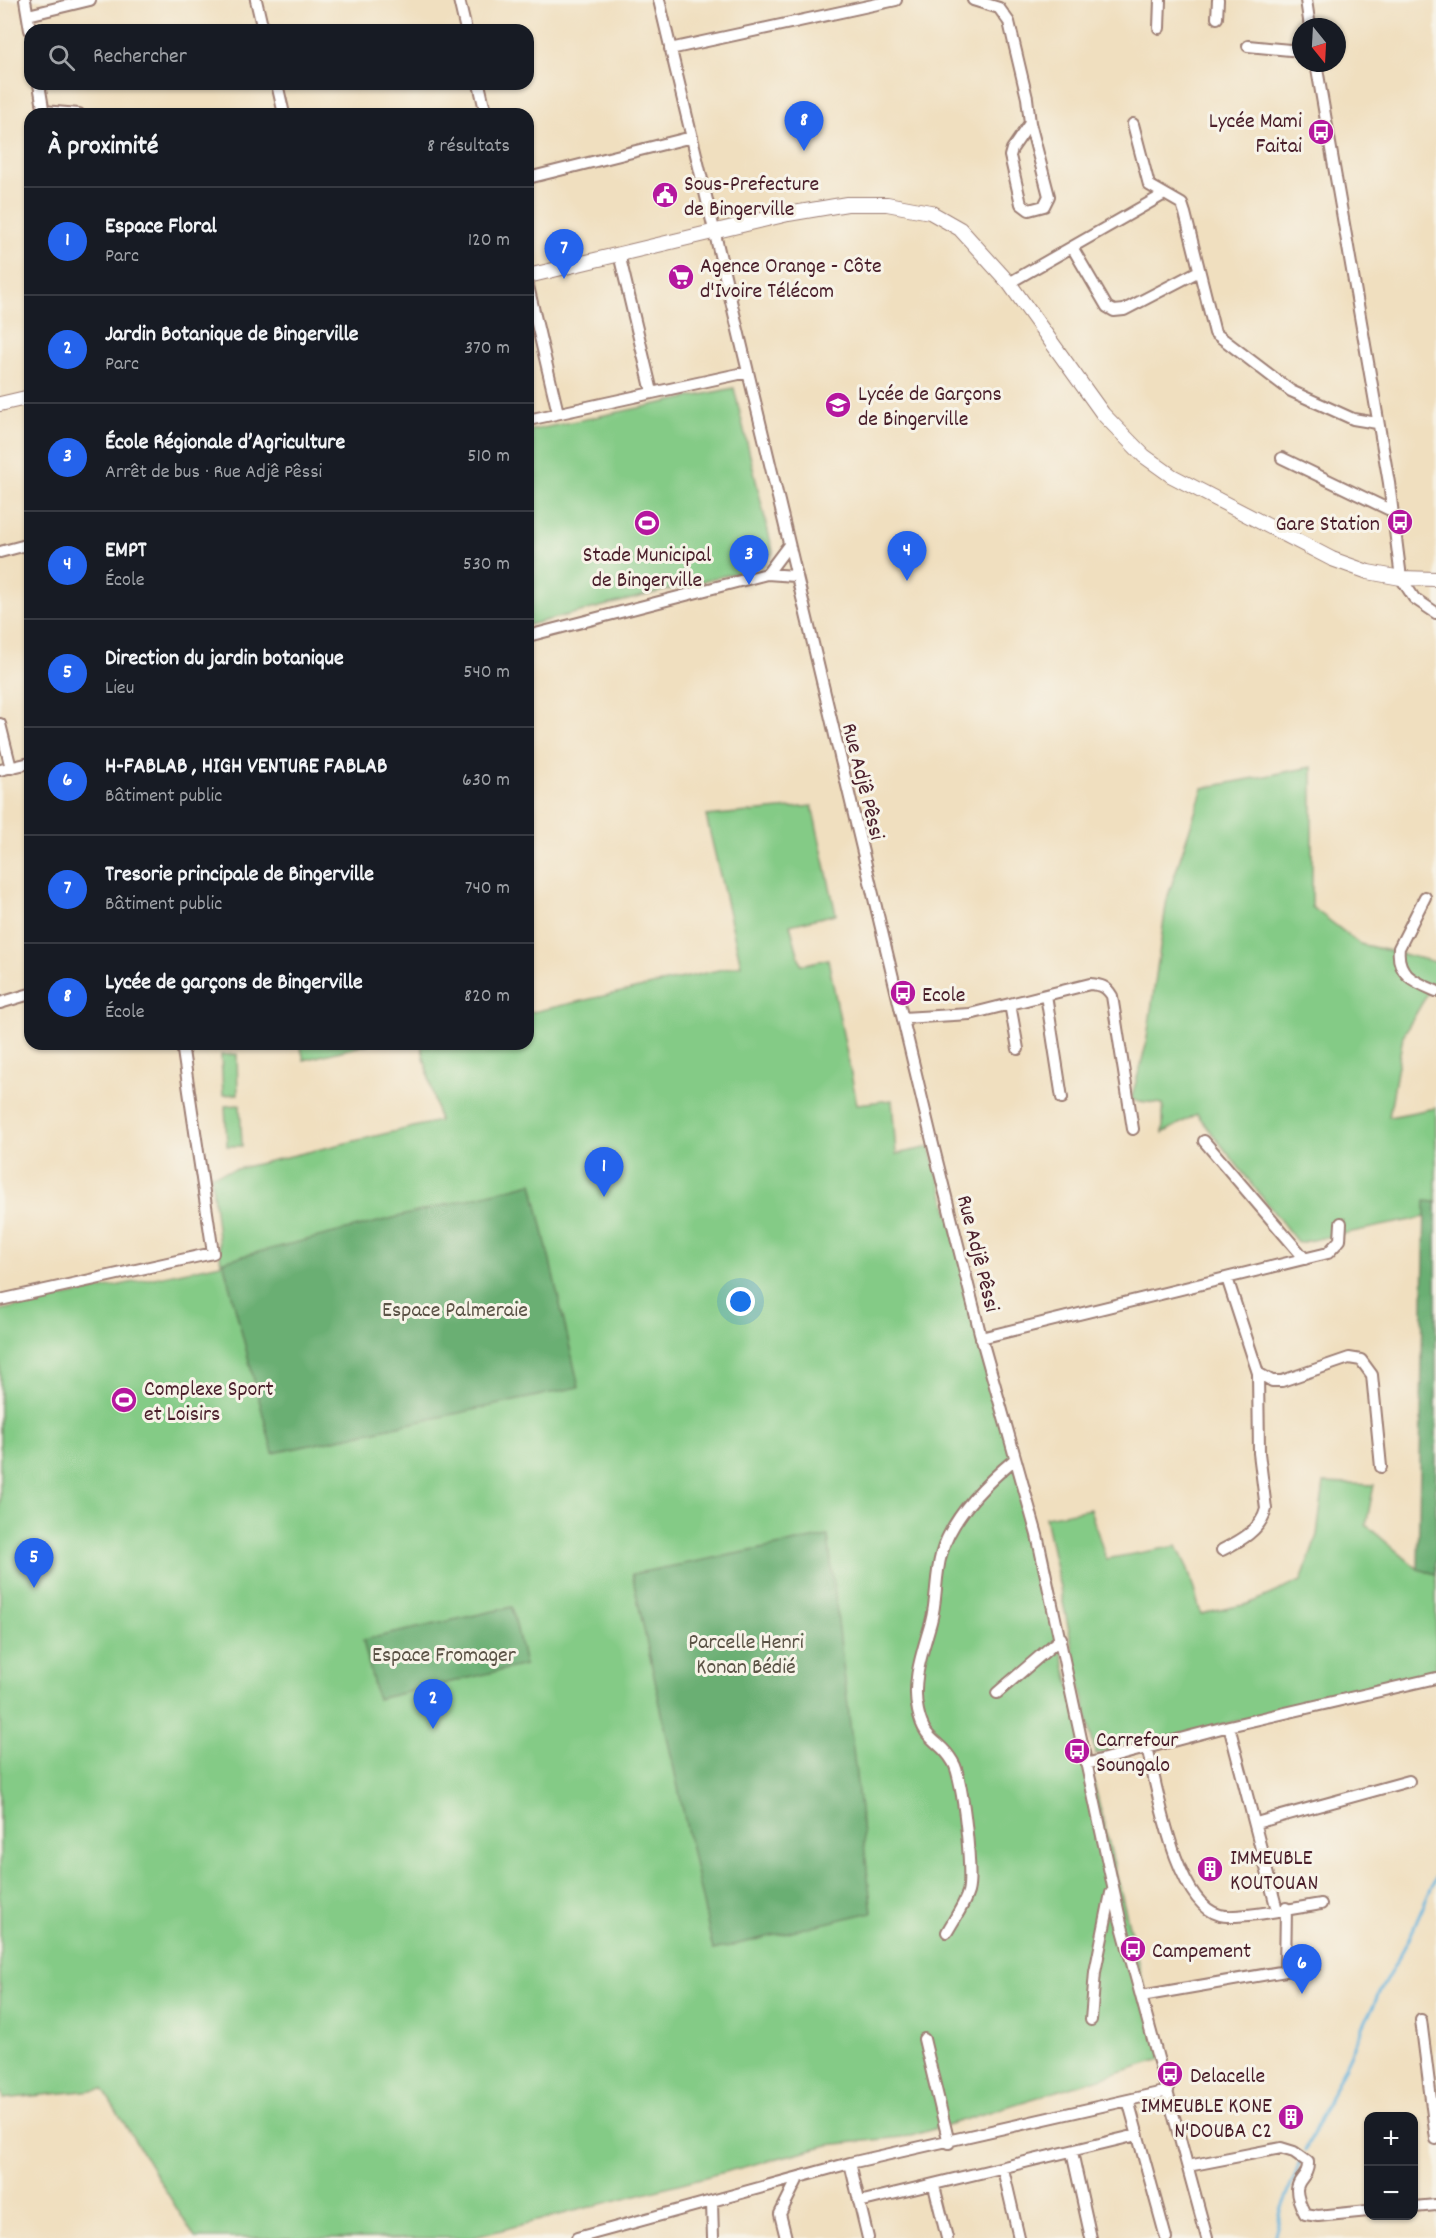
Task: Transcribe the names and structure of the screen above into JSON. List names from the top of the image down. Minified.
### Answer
{"streets":{"street":["Rue Adjê Pêssi"]},"parks":["Espace Palmeraie","Parcelle Henri Konan Bédié","Espace Fromager"],"places":{"bus stop":["Lycée Mami Faitai","Gare Station","Ecole","Carrefour Soungalo","Campement","Delacelle"],"public building":["Sous-Prefecture de Bingerville"],"supermarket":["Agence Orange - Côte d'Ivoire Télécom"],"school or university":["Lycée de Garçons de Bingerville"],"sports":["Stade Municipal de Bingerville","Complexe Sport et Loisirs"],"building":["IMMEUBLE KOUTOUAN","IMMEUBLE KONE N'DOUBA C2"]},"north":"bottom","page":{"search":"Rechercher","pins":["8","7","4","3","1","5","2","6"],"heading":["À proximité","8 résultats"],"list":[{"mark":"1","name":"Espace Floral","note":"Parc","value":"120 m"},{"mark":"2","name":"Jardin Botanique de Bingerville","note":"Parc","value":"370 m"},{"mark":"3","name":"École Régionale d’Agriculture","note":"Arrêt de bus · Rue Adjê Pêssi","value":"510 m"},{"mark":"4","name":"EMPT","note":"École","value":"530 m"},{"mark":"5","name":"Direction du jardin botanique","note":"Lieu","value":"540 m"},{"mark":"6","name":"H-FABLAB , HIGH VENTURE FABLAB","note":"Bâtiment public","value":"630 m"},{"mark":"7","name":"Tresorie principale de Bingerville","note":"Bâtiment public","value":"740 m"},{"mark":"8","name":"Lycée de garçons de Bingerville","note":"École","value":"820 m"}],"map_buttons":["+","−"]}}
